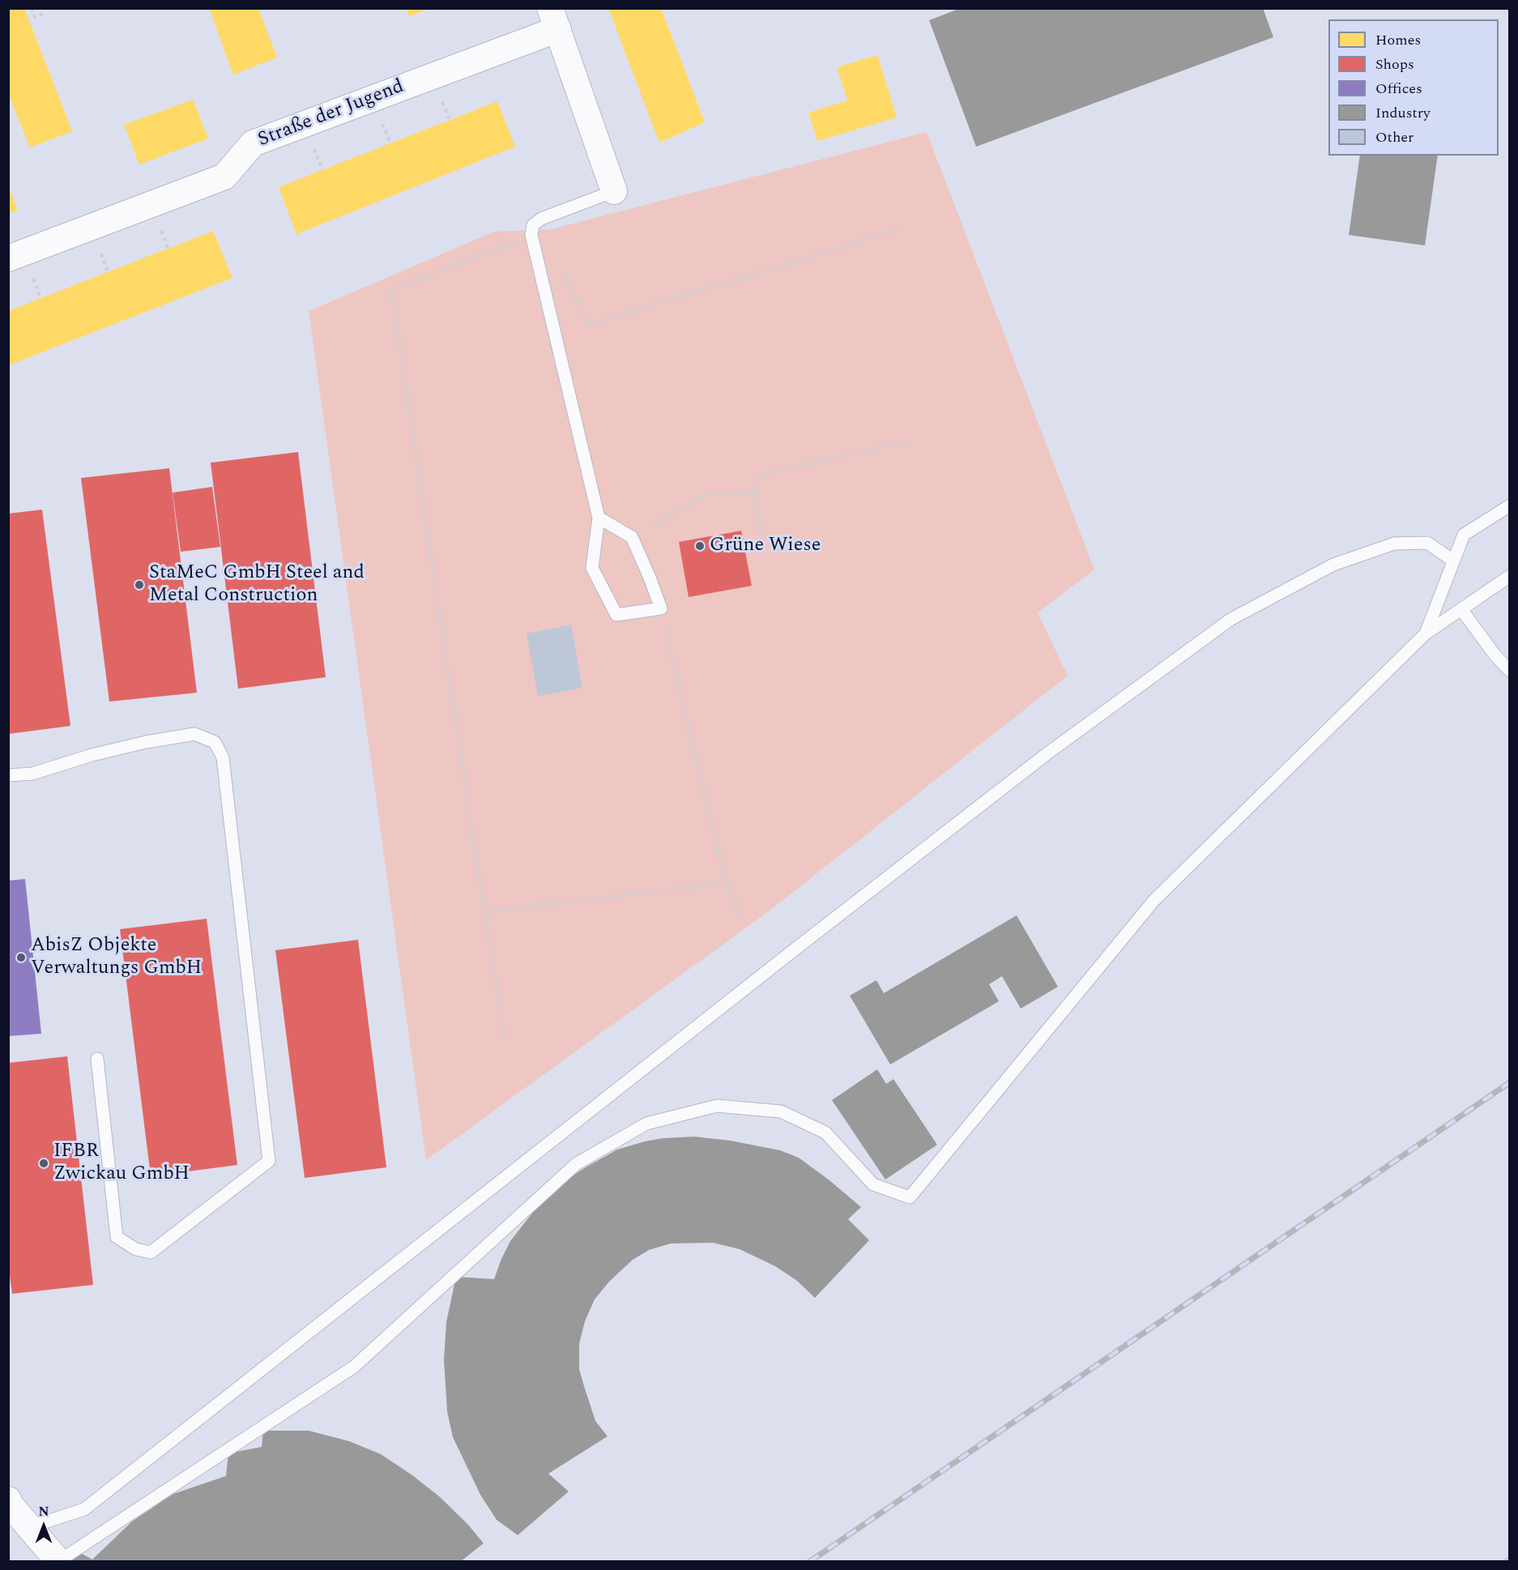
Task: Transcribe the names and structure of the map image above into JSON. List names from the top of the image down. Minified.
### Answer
{"streets":{"street":["Straße der Jugend"]},"places":["Grüne Wiese","StaMeC GmbH Steel and Metal Construction","AbisZ Objekte Verwaltungs GmbH","IFBR Zwickau GmbH"],"legend":["Homes","Shops","Offices","Industry","Other"],"north":"top"}
